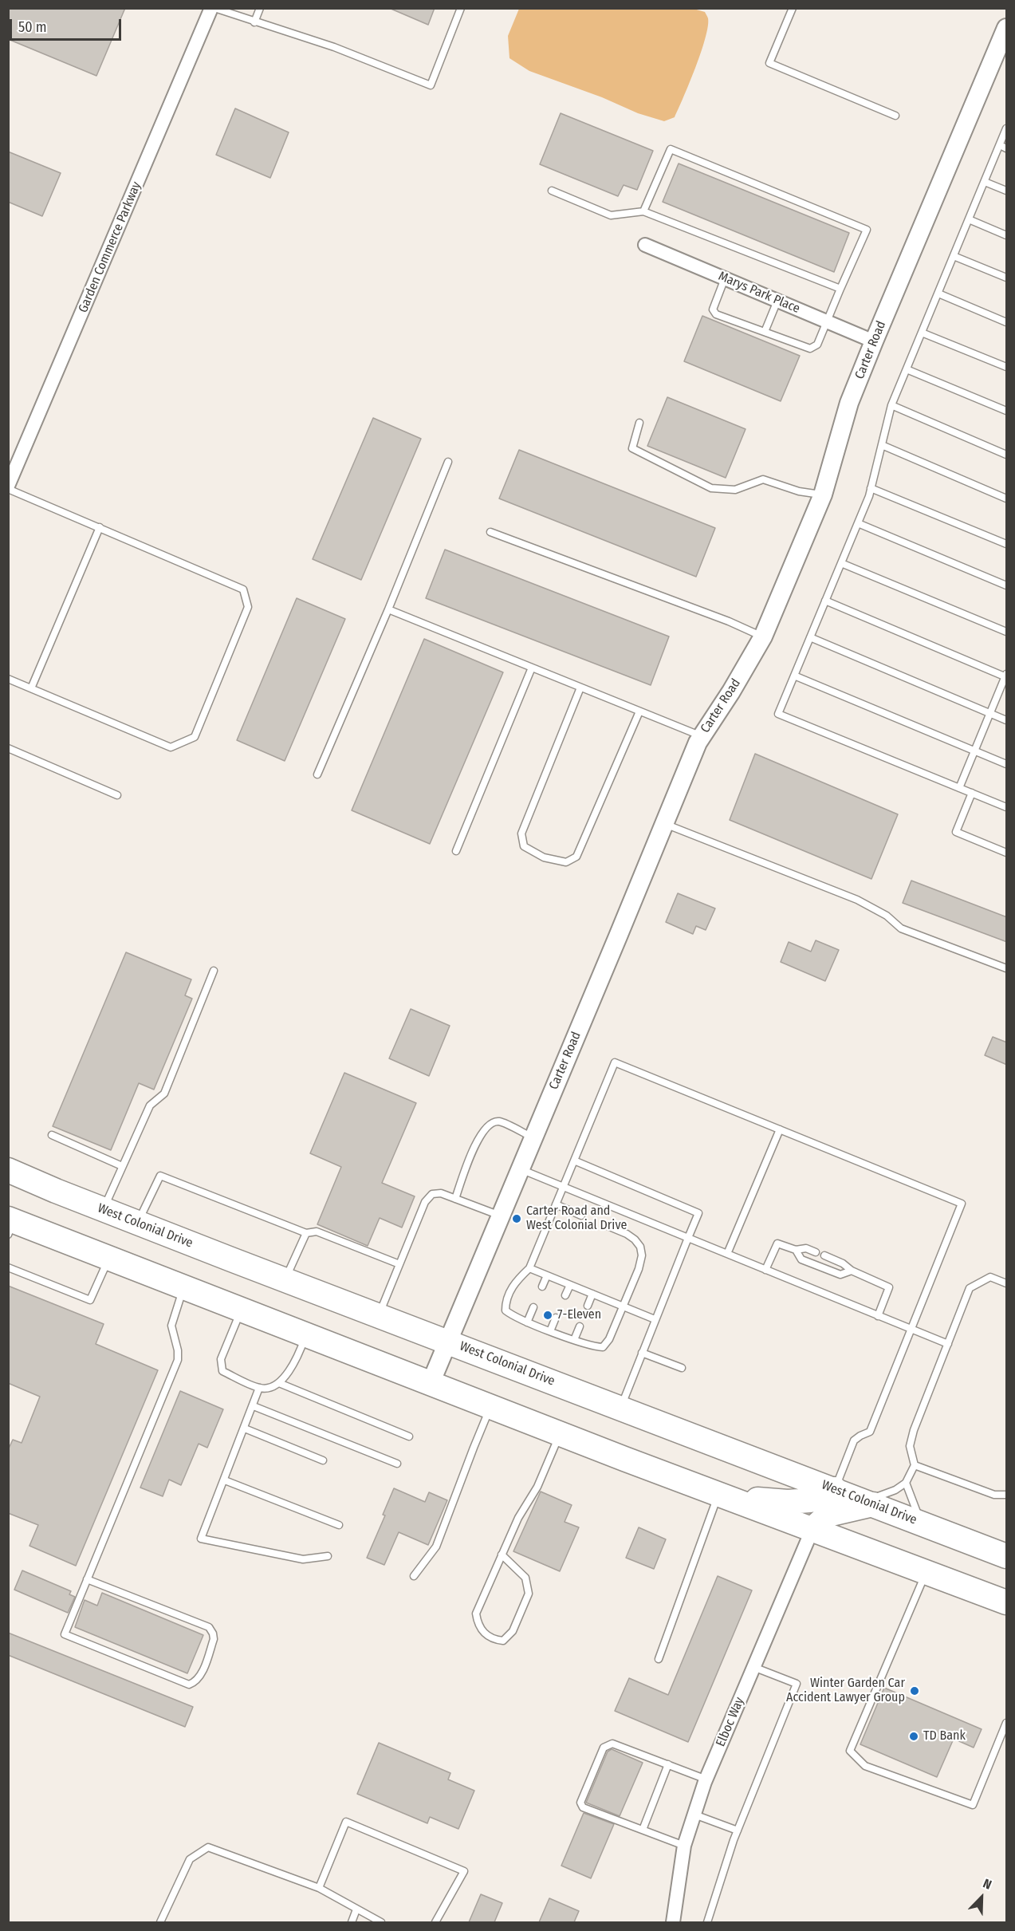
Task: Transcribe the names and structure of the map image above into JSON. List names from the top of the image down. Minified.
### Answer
{"streets":{"highway":["West Colonial Drive"],"street":["Garden Commerce Parkway","Marys Park Place","Carter Road","Elboc Way"]},"crossings":[["Marys Park Place","Carter Road"],["Carter Road","West Colonial Drive"]],"places":["Carter Road and West Colonial Drive","7-Eleven","Winter Garden Car Accident Lawyer Group","TD Bank"],"scale_bar":"50 m","north":"top right"}
